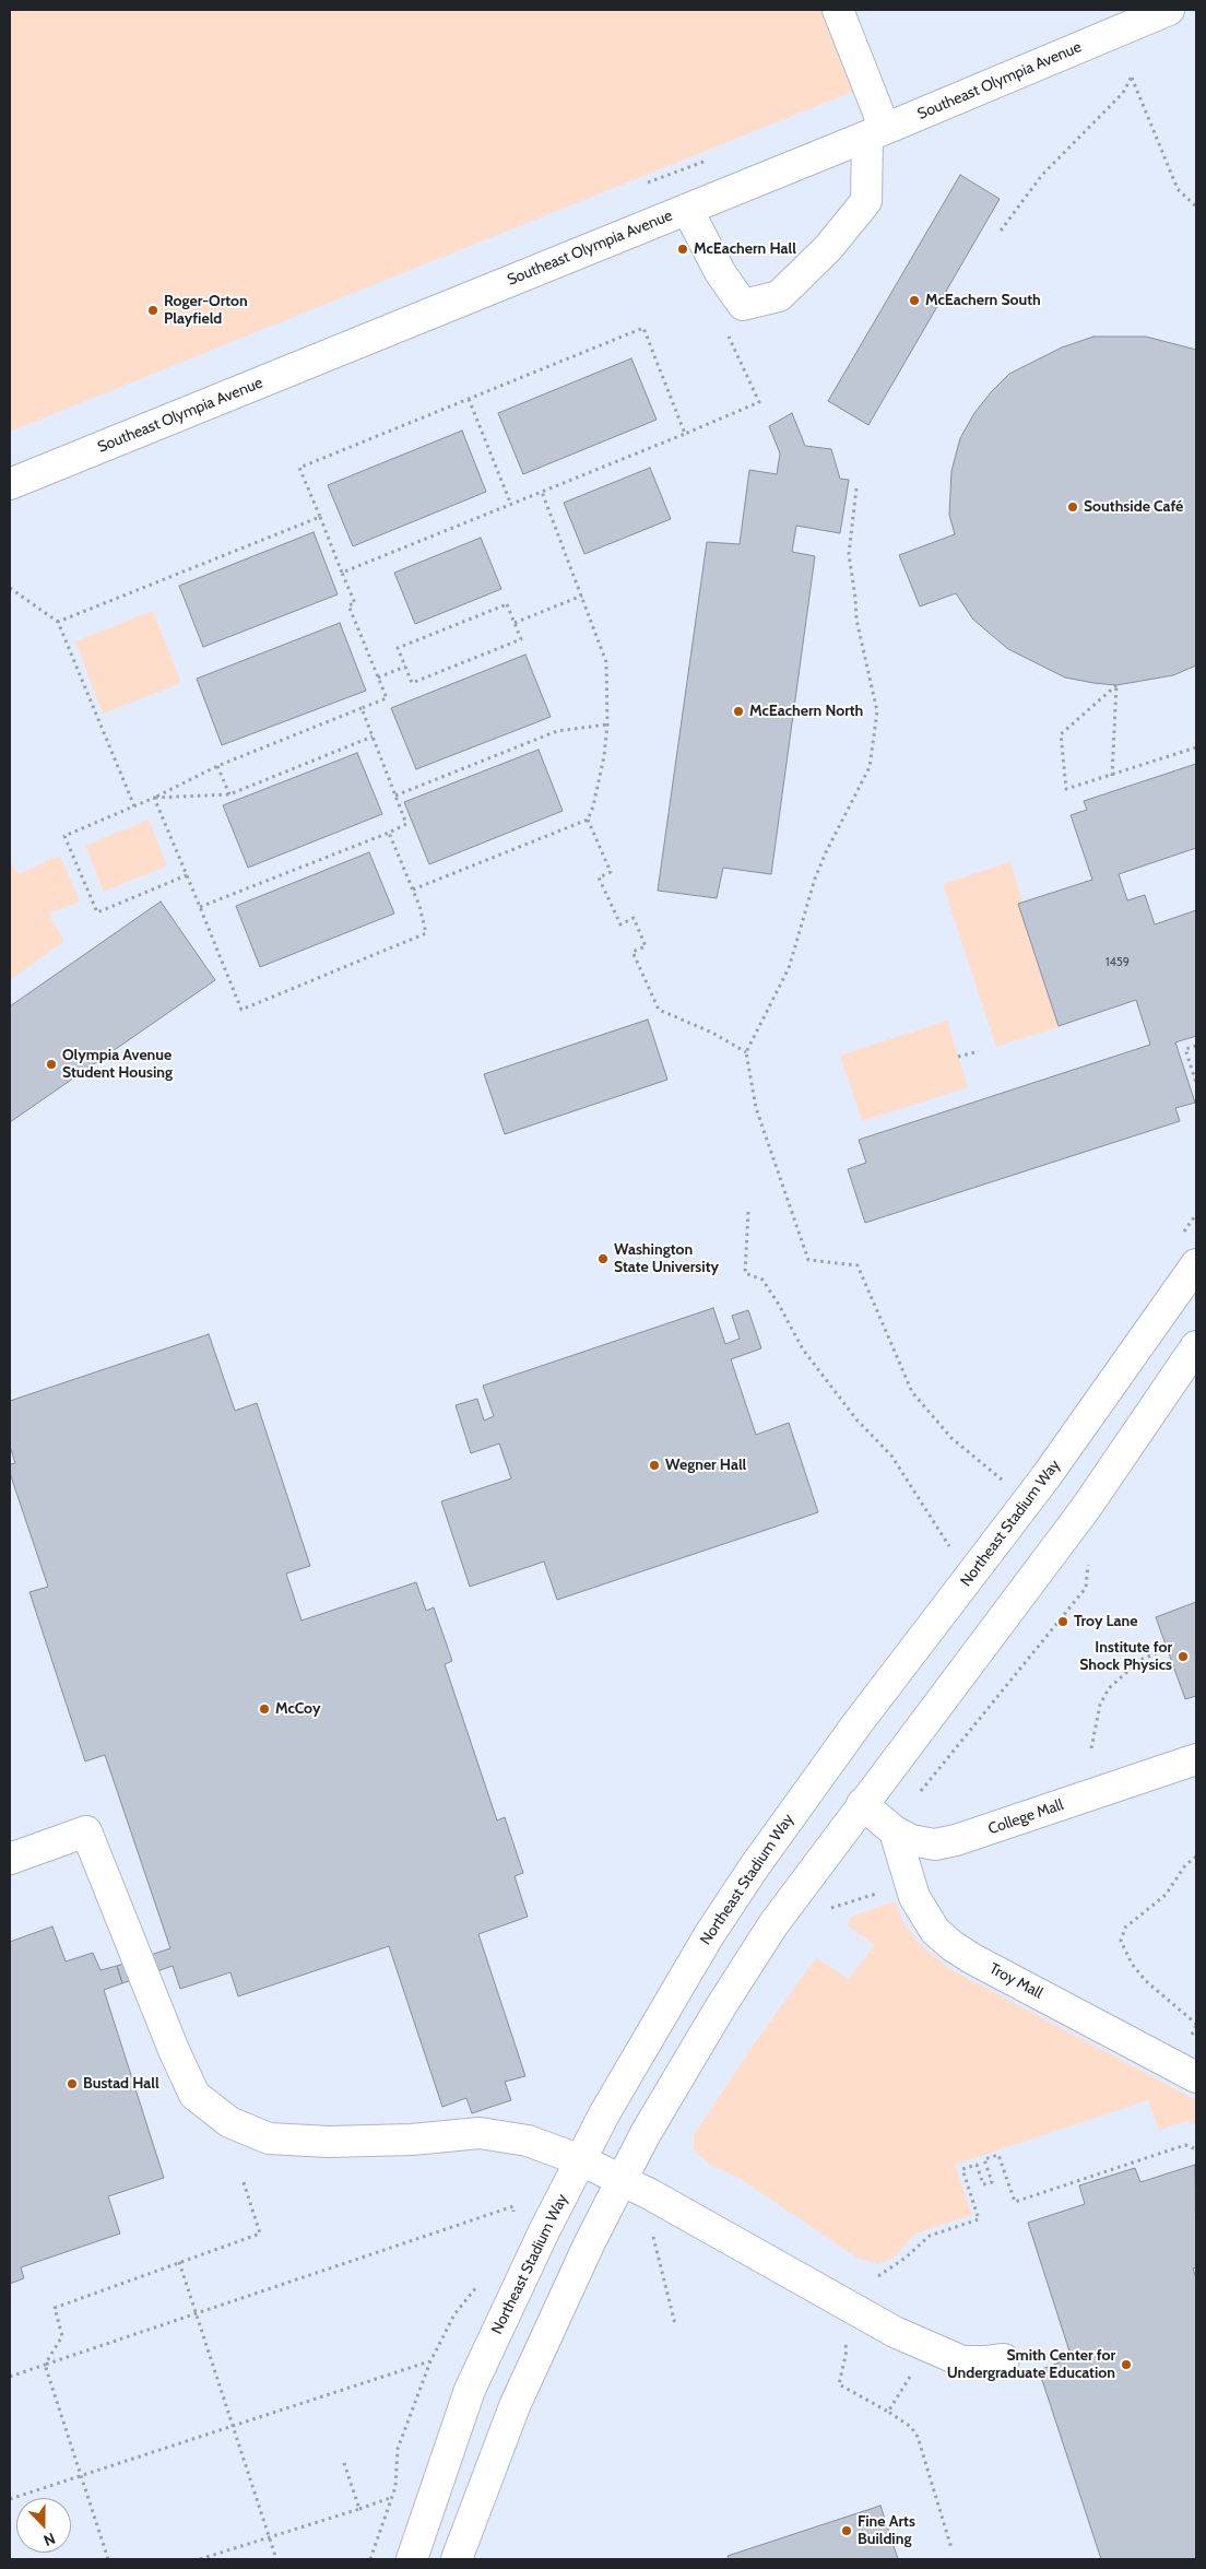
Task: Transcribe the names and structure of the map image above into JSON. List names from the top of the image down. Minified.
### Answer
{"streets":{"main road":["Southeast Olympia Avenue","Northeast Stadium Way","College Mall","Troy Mall"]},"crossings":[["College Mall","Troy Mall"]],"places":["McEachern Hall","McEachern South","Roger-Orton Playfield","Southside Café","McEachern North","Olympia Avenue Student Housing","Washington State University","Wegner Hall","Troy Lane","Institute for Shock Physics","McCoy","Bustad Hall","Smith Center for Undergraduate Education","Fine Arts Building"],"house_numbers":["1459"],"north":"bottom"}
